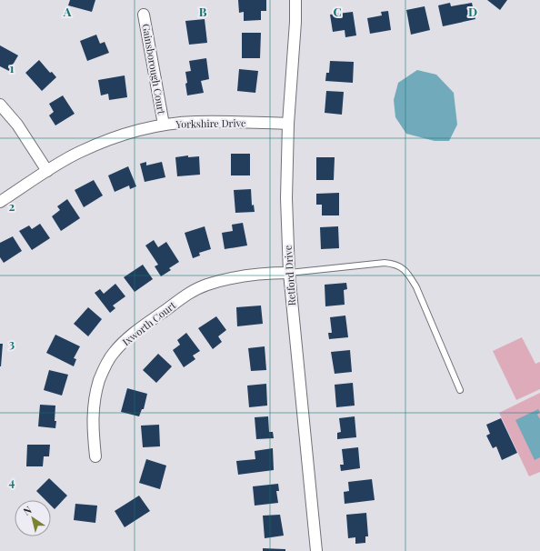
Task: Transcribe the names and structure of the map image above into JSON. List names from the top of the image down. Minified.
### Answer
{"streets":{"street":["Gainsborough Court","Yorkshire Drive","Retford Drive","Ixworth Court"]},"crossings":[["Gainsborough Court","Yorkshire Drive"],["Yorkshire Drive","Retford Drive"],["Retford Drive","Ixworth Court"]],"north":"top left","grid":{"columns":["A","B","C","D"],"rows":["1","2","3","4"]}}
